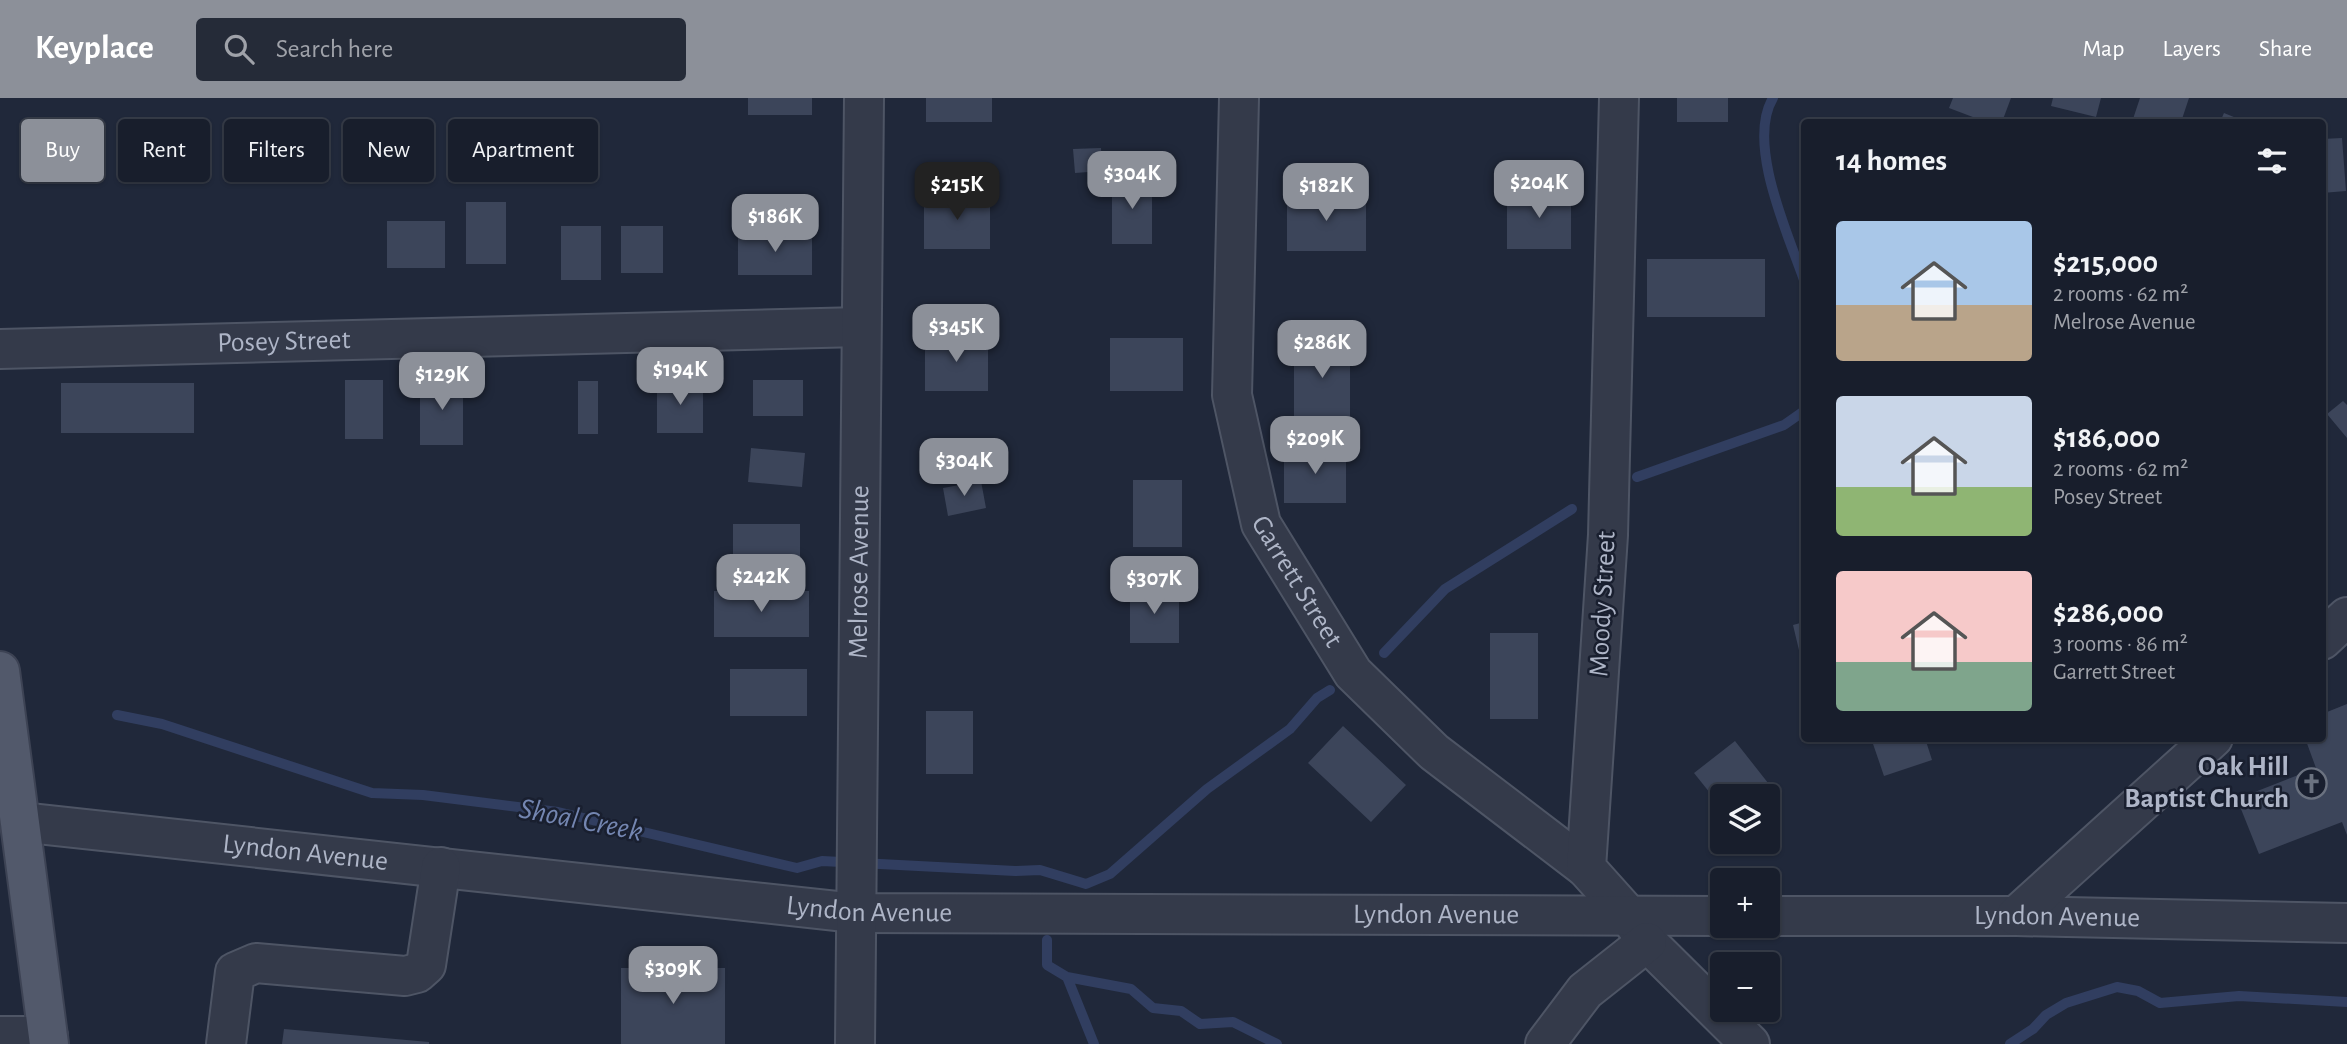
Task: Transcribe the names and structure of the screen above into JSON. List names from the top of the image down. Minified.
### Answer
{"streets":{"street":["Posey Street","Melrose Avenue","Garrett Street","Moody Street","Lyndon Avenue"]},"crossings":[["Posey Street","Melrose Avenue"],["Melrose Avenue","Lyndon Avenue"],["Garrett Street","Moody Street"]],"water":["Shoal Creek"],"places":{"church":["Oak Hill Baptist Church"]},"page":{"header":"Keyplace","search":"Search here","nav":["Map","Layers","Share"],"chip":["Buy","Rent","Filters","New","Apartment"],"heading":"14 homes","price":["$304K","$204K","$215K","$182K","$186K","$345K","$286K","$194K","$129K","$209K","$304K","$242K","$307K","$309K"],"list":[{"name":"$215,000","note":"2 rooms · 62 m² · Melrose Avenue"},{"name":"$186,000","note":"2 rooms · 62 m² · Posey Street"},{"name":"$286,000","note":"3 rooms · 86 m² · Garrett Street"}],"map_buttons":["+","−"]}}
